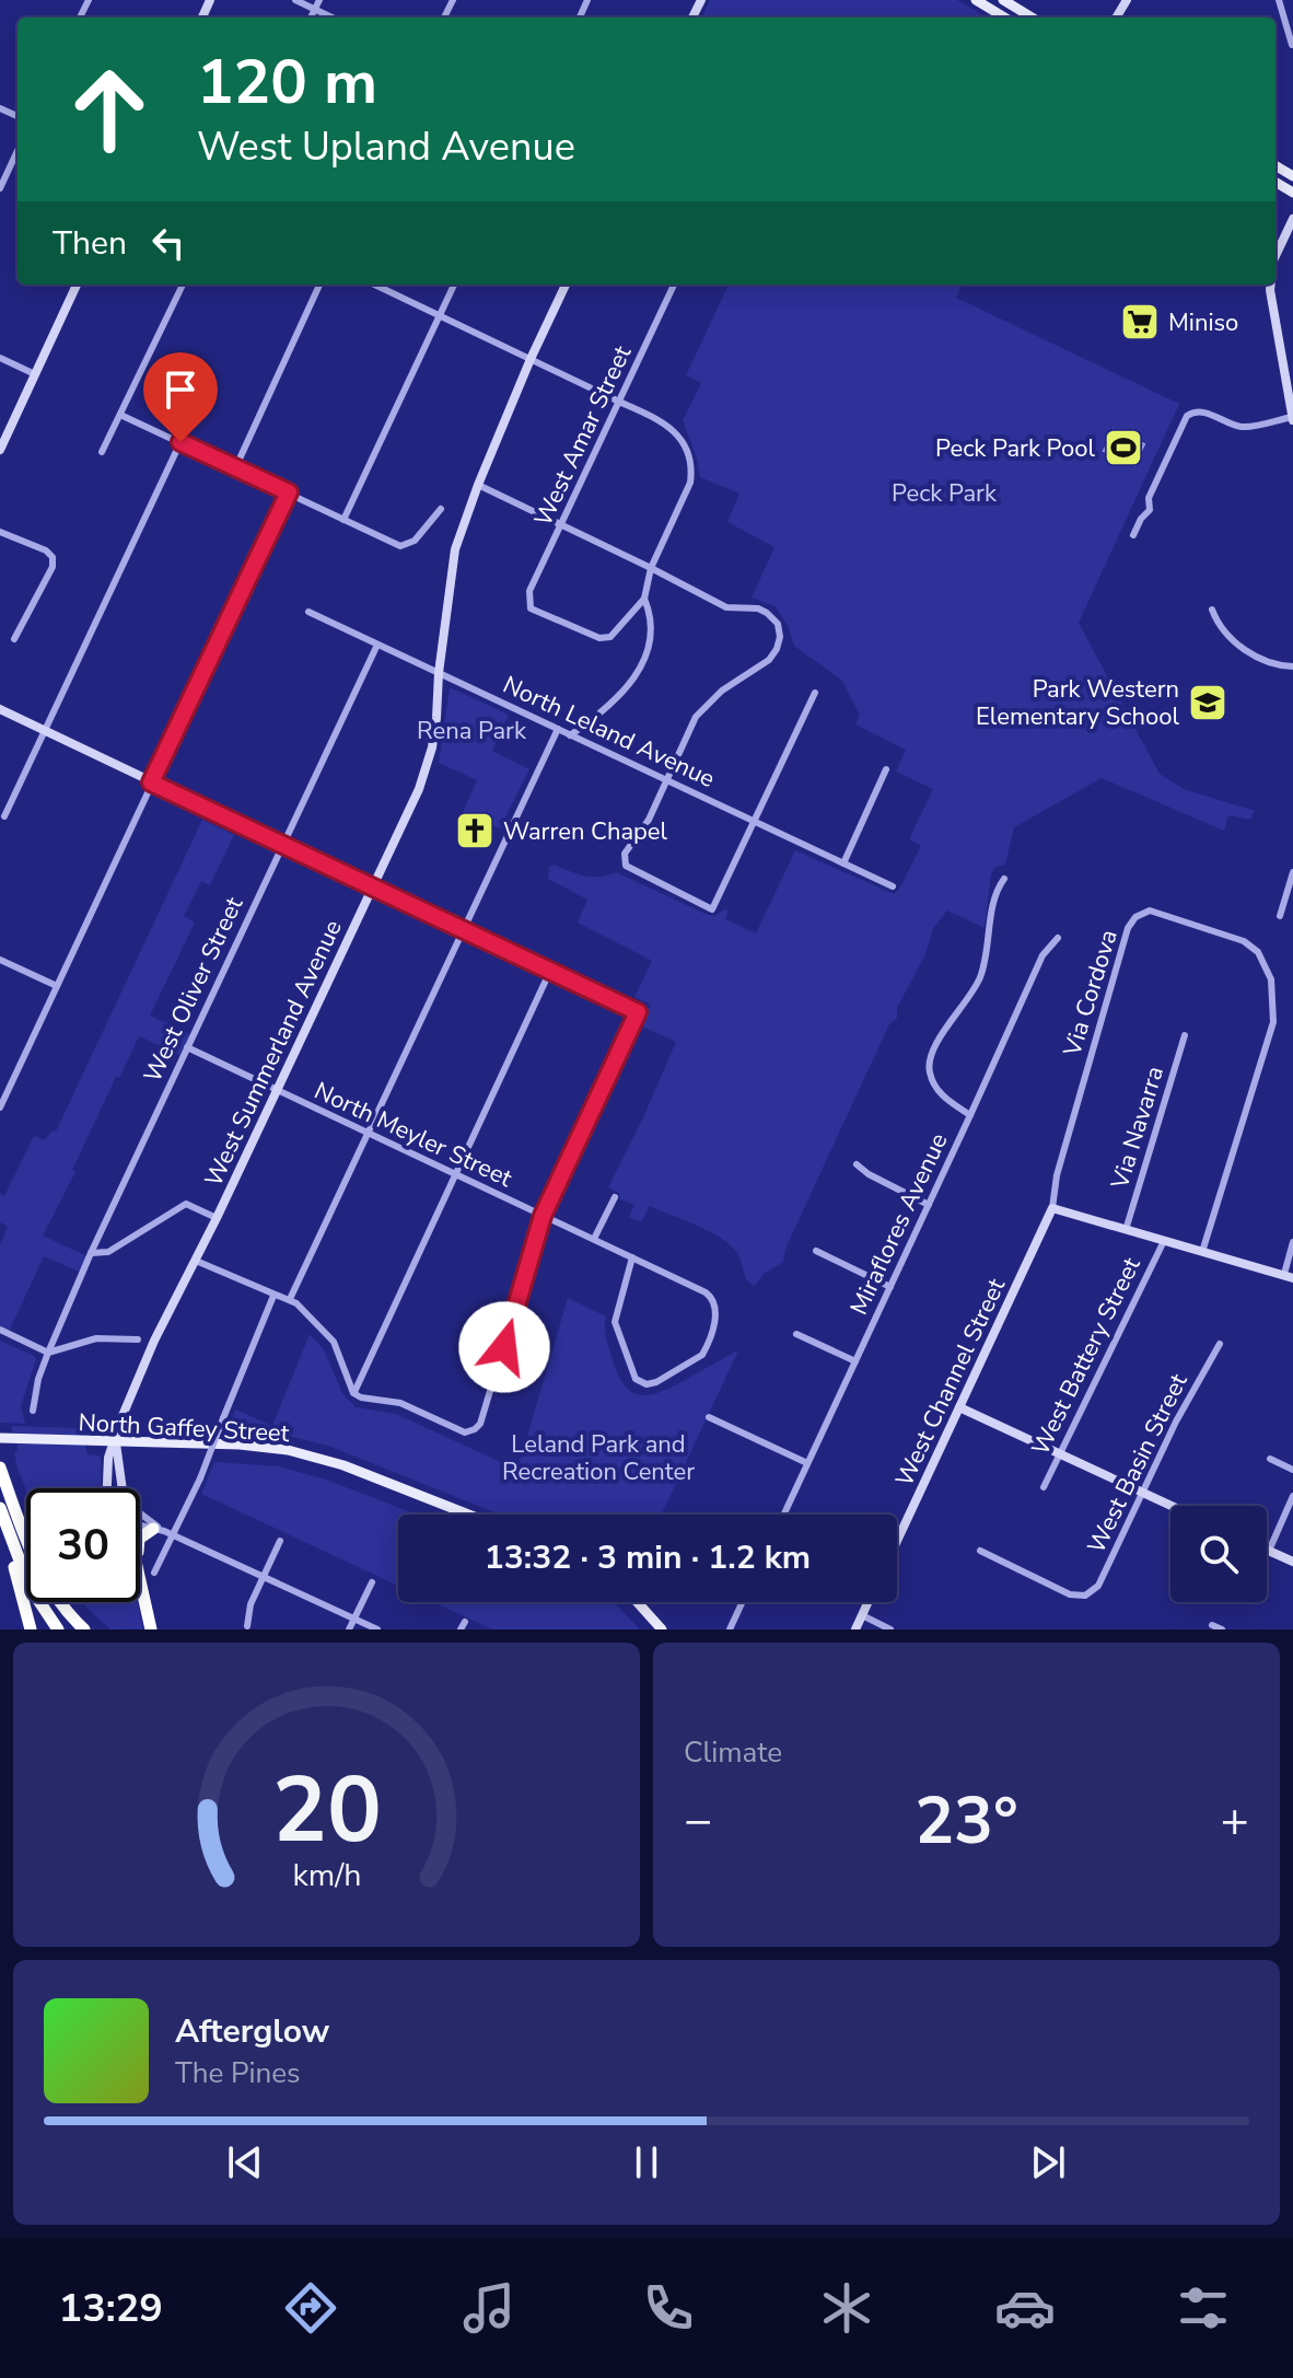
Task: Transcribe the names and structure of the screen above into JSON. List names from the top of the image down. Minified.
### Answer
{"streets":{"main road":["North Gaffey Street"],"street":["West Amar Street","North Leland Avenue","West Oliver Street","Via Cordova","West Summerland Avenue","Via Navarra","North Meyler Street","Miraflores Avenue","West Battery Street","West Channel Street","West Basin Street"]},"crossings":[["North Leland Avenue","West Oliver Street"],["North Leland Avenue","West Summerland Avenue"],["West Oliver Street","North Meyler Street"],["Via Cordova","West Channel Street"],["West Summerland Avenue","North Meyler Street"],["West Summerland Avenue","North Gaffey Street"]],"parks":["Peck Park","Rena Park","Leland Park and Recreation Center"],"places":{"supermarket":["Miniso"],"sports":["Peck Park Pool"],"school or university":["Park Western Elementary School"],"church":["Warren Chapel"]},"page":{"turn":["120 m","West Upland Avenue"],"then":"Then","limit":"30","trip":"13:32 · 3 min · 1.2 km","tile":"Climate","heat":["−","23°","+"],"song":["Afterglow","The Pines"],"tabs":"13:29","gauge":["20","km/h"]}}
